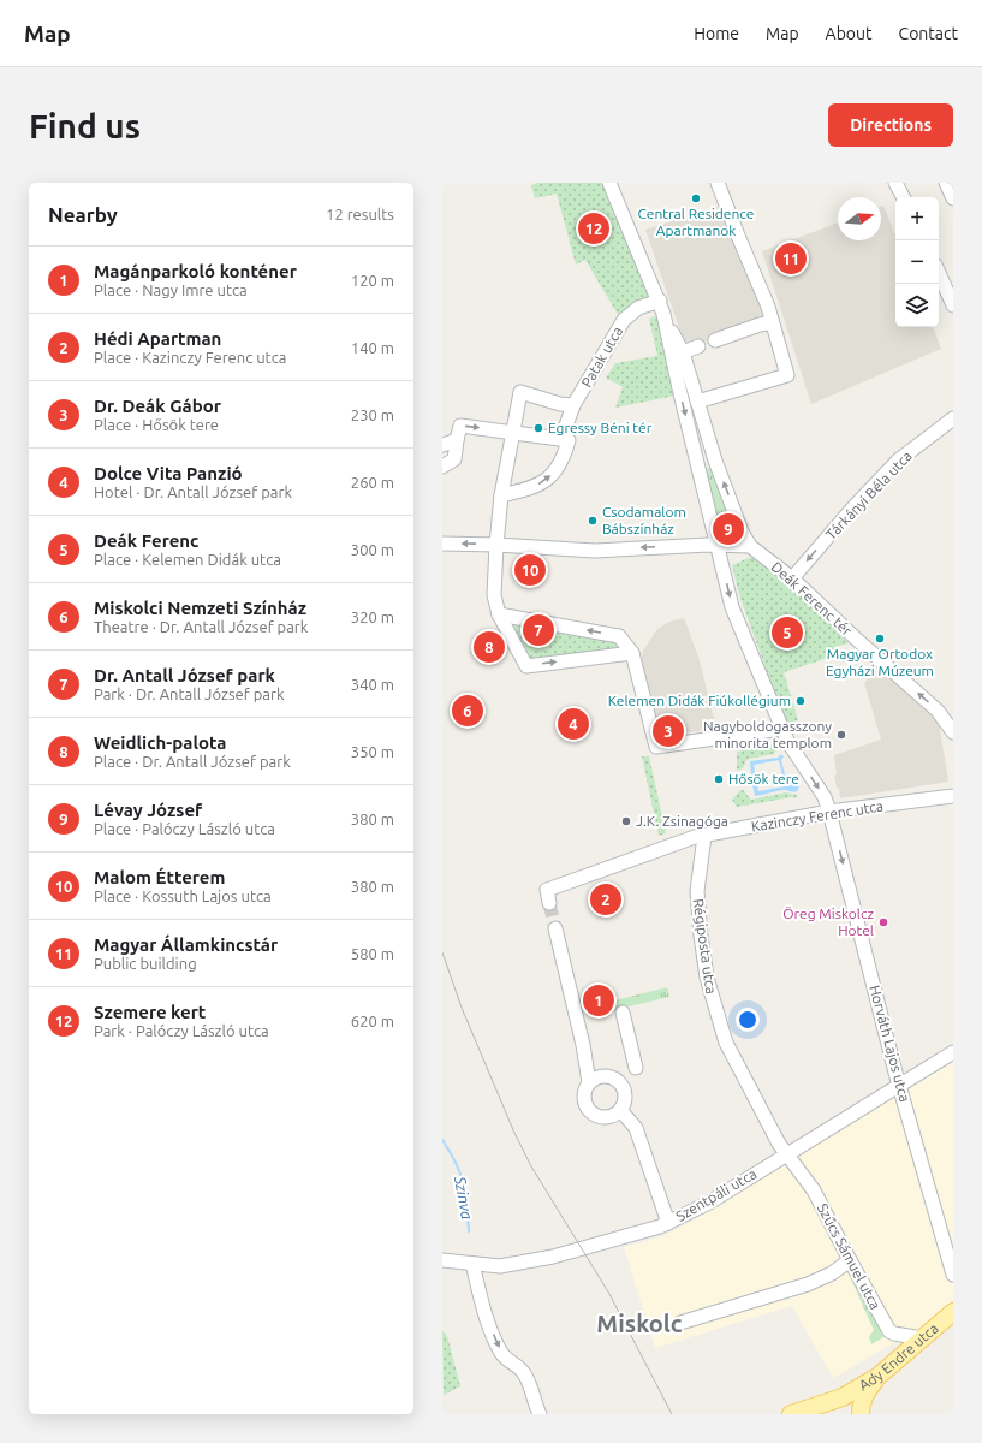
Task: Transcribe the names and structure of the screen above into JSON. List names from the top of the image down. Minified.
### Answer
{"streets":{"main road":["Ady Endre utca"],"street":["Patak utca","Tárkányi Béla utca","Deák Ferenc tér","Kazinczy Ferenc utca","Régiposta utca","Horváth Lajos utca","Szentpáli utca","Szűcs Sámuel utca"]},"crossings":[["Tárkányi Béla utca","Deák Ferenc tér"],["Kazinczy Ferenc utca","Régiposta utca"],["Kazinczy Ferenc utca","Horváth Lajos utca"],["Régiposta utca","Szentpáli utca"],["Régiposta utca","Szűcs Sámuel utca"],["Horváth Lajos utca","Szentpáli utca"],["Szentpáli utca","Szűcs Sámuel utca"],["Szűcs Sámuel utca","Ady Endre utca"]],"one_way":["Tárkányi Béla utca","Deák Ferenc tér","Horváth Lajos utca"],"districts":["Miskolc"],"water":["Szinva"],"places":["Central Residence Apartmanok","Egressy Béni tér","Csodamalom Bábszínház","Magyar Ortodox Egyházi Múzeum","Kelemen Didák Fiúkollégium","Nagyboldogasszony minorita templom","Hősök tere","J.K. Zsinagóga","Öreg Miskolcz Hotel"],"north":"right","page":{"header":"Map","nav":["Home","Map","About","Contact"],"buttons":"Directions","title":"Find us","heading":["Nearby","12 results"],"map_buttons":["+","−"],"pins":["12","11","9","10","7","5","8","6","4","3","2","1"],"list":[{"mark":"1","name":"Magánparkoló konténer","note":"Place · Nagy Imre utca","value":"120 m"},{"mark":"2","name":"Hédi Apartman","note":"Place · Kazinczy Ferenc utca","value":"140 m"},{"mark":"3","name":"Dr. Deák Gábor","note":"Place · Hősök tere","value":"230 m"},{"mark":"4","name":"Dolce Vita Panzió","note":"Hotel · Dr. Antall József park","value":"260 m"},{"mark":"5","name":"Deák Ferenc","note":"Place · Kelemen Didák utca","value":"300 m"},{"mark":"6","name":"Miskolci Nemzeti Színház","note":"Theatre · Dr. Antall József park","value":"320 m"},{"mark":"7","name":"Dr. Antall József park","note":"Park · Dr. Antall József park","value":"340 m"},{"mark":"8","name":"Weidlich-palota","note":"Place · Dr. Antall József park","value":"350 m"},{"mark":"9","name":"Lévay József","note":"Place · Palóczy László utca","value":"380 m"},{"mark":"10","name":"Malom Étterem","note":"Place · Kossuth Lajos utca","value":"380 m"},{"mark":"11","name":"Magyar Államkincstár","note":"Public building","value":"580 m"},{"mark":"12","name":"Szemere kert","note":"Park · Palóczy László utca","value":"620 m"}]}}
